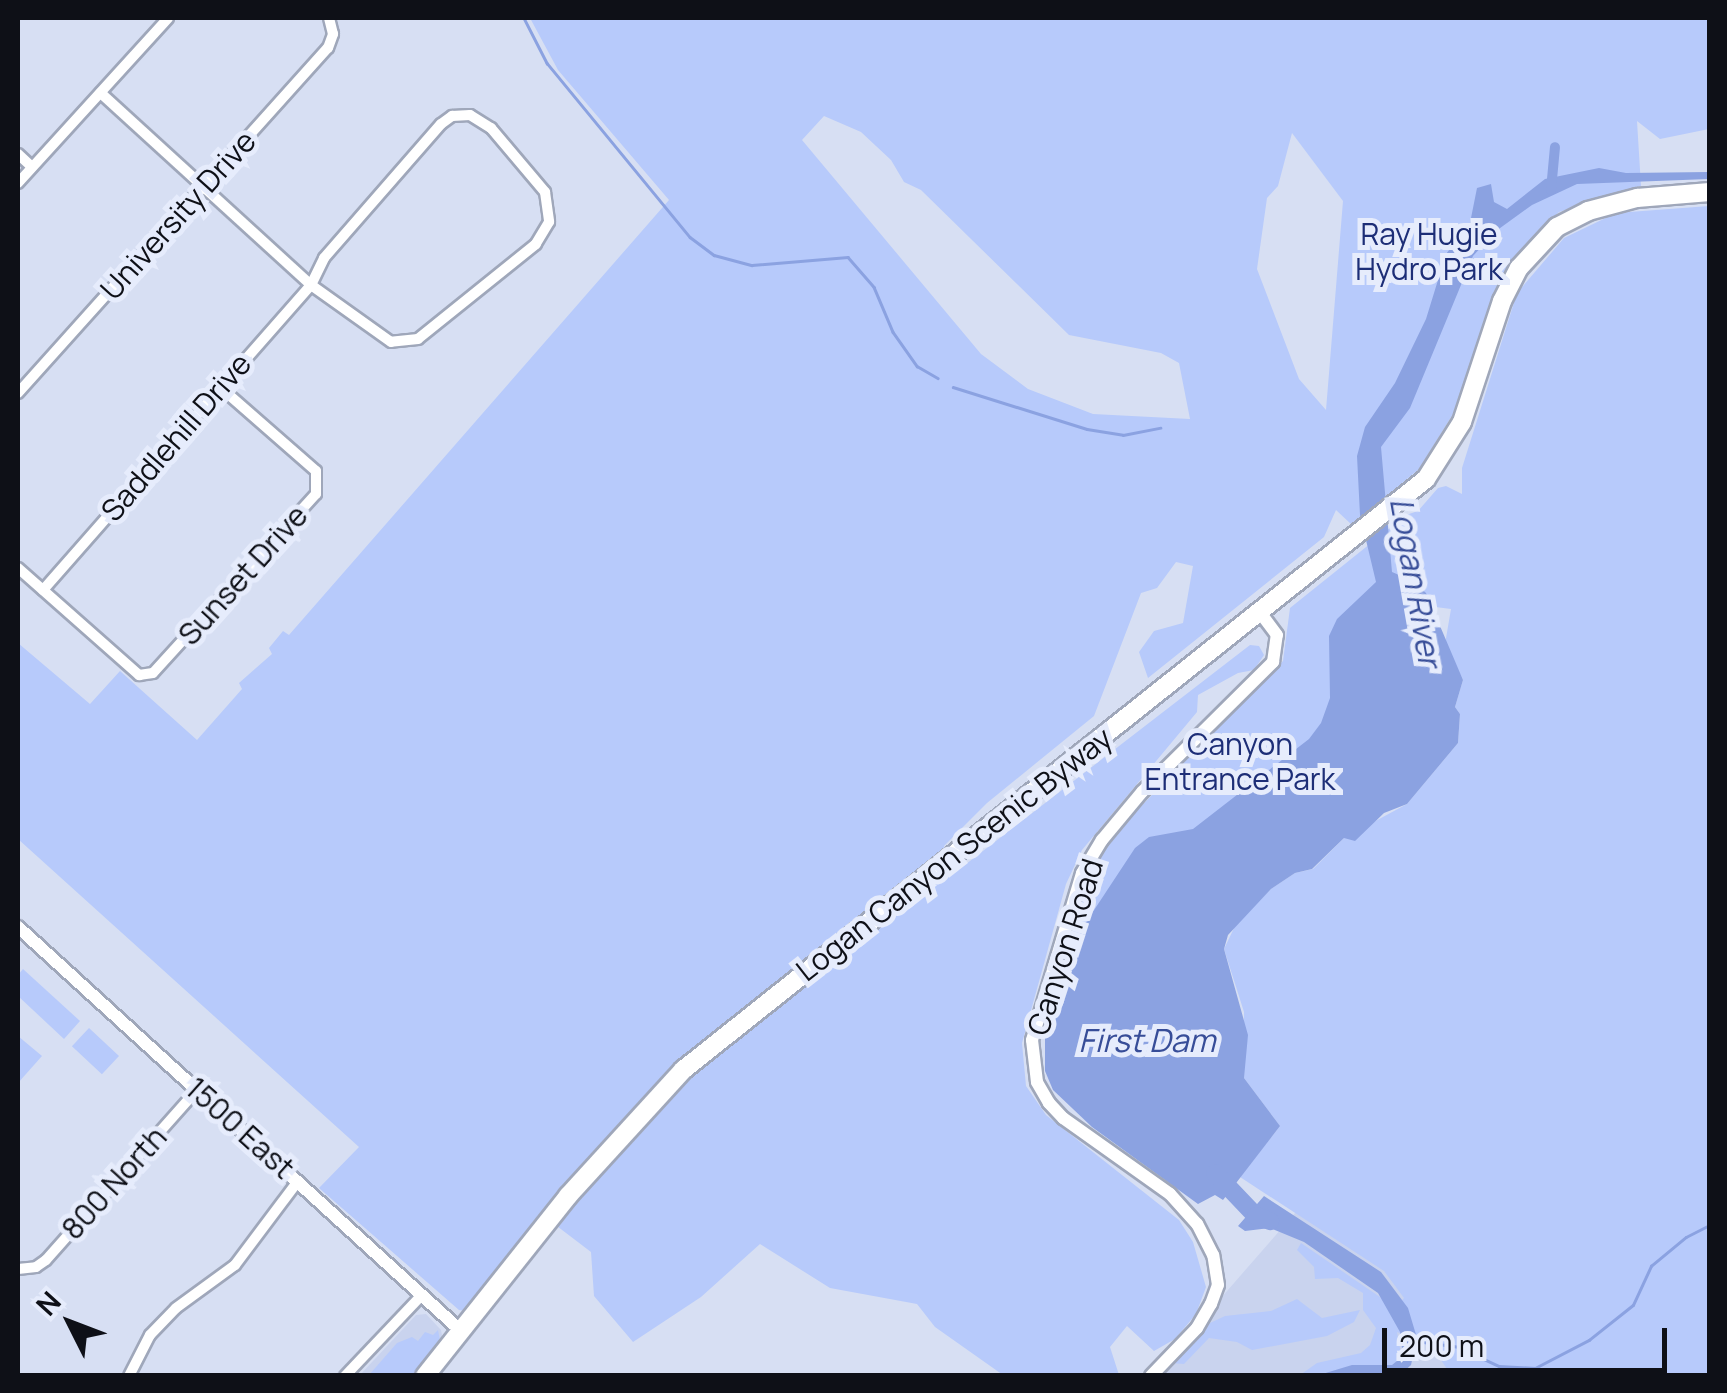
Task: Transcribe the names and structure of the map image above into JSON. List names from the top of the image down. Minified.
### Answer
{"streets":{"main road":["Logan Canyon Scenic Byway"],"street":["University Drive","Saddlehill Drive","Sunset Drive","Canyon Road","1500 East","800 North"]},"crossings":[["Saddlehill Drive","Sunset Drive"],["Logan Canyon Scenic Byway","Canyon Road"],["Logan Canyon Scenic Byway","1500 East"],["1500 East","800 North"]],"water":["Logan River","First Dam"],"parks":["Ray Hugie Hydro Park","Canyon Entrance Park"],"scale_bar":"200 m","north":"top left"}
